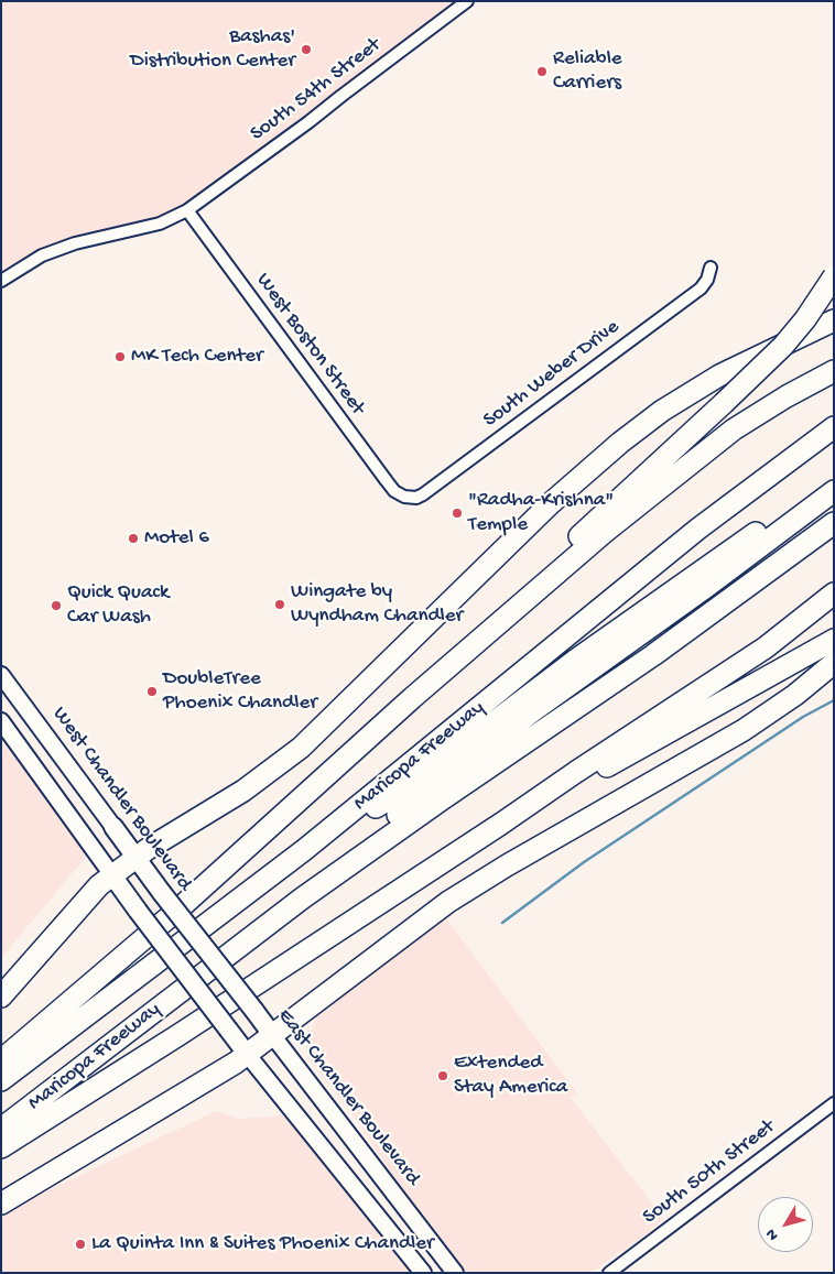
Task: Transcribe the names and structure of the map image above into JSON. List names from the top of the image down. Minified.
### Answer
{"streets":{"highway":["Maricopa Freeway"],"main road":["West Chandler Boulevard","East Chandler Boulevard"],"street":["South 54th Street","West Boston Street","South Weber Drive","South 50th Street"]},"crossings":[["South 54th Street","West Boston Street"],["West Boston Street","South Weber Drive"],["West Chandler Boulevard","East Chandler Boulevard"]],"places":["Bashas' Distribution Center","Reliable Carriers","MK Tech Center","\"Radha-Krishna\" Temple","Motel 6","Wingate by Wyndham Chandler","Quick Quack Car Wash","DoubleTree Phoenix Chandler","Extended Stay America","La Quinta Inn & Suites Phoenix Chandler"],"north":"bottom left"}
